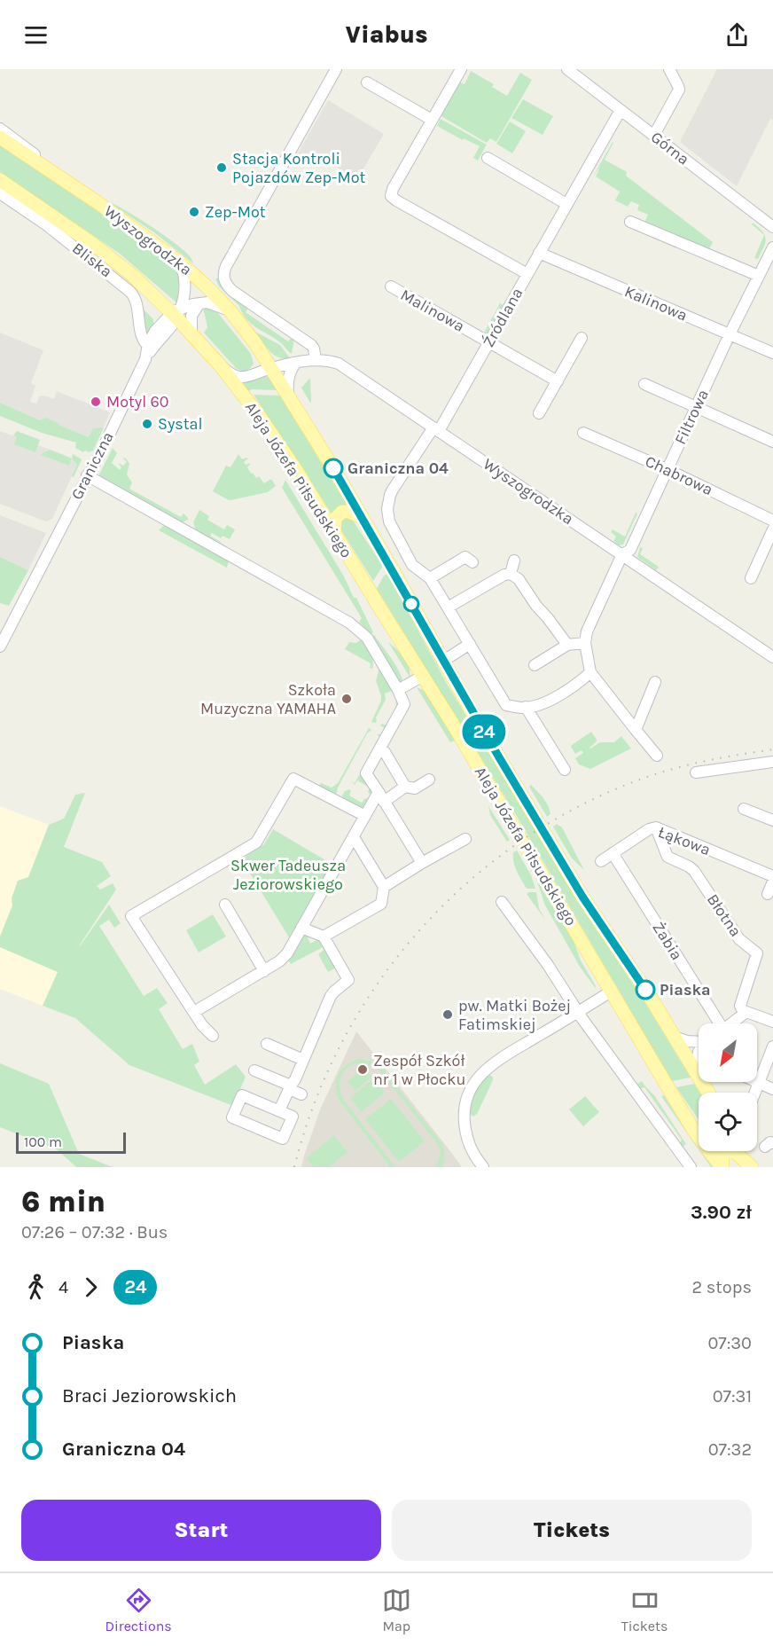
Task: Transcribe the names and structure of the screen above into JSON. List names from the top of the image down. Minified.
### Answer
{"streets":{"main road":["Wyszogrodzka","Aleja Józefa Piłsudskiego"],"street":["Górna","Bliska","Kalinowa","Malinowa","Źródlana","Filtrowa","Graniczna","Chabrowa","Łąkowa","Błotna","Żabia"]},"crossings":[["Górna","Źródlana"],["Wyszogrodzka","Źródlana"],["Wyszogrodzka","Filtrowa"],["Wyszogrodzka","Graniczna"],["Wyszogrodzka","Aleja Józefa Piłsudskiego"],["Bliska","Graniczna"],["Kalinowa","Źródlana"],["Kalinowa","Filtrowa"],["Malinowa","Źródlana"],["Filtrowa","Chabrowa"],["Łąkowa","Błotna"],["Łąkowa","Żabia"]],"parks":["Skwer Tadeusza Jeziorowskiego"],"places":["Stacja Kontroli Pojazdów Zep-Mot","Zep-Mot","Motyl 60","Systal","Graniczna 04","Szkoła Muzyczna YAMAHA","Piaska","pw. Matki Bożej Fatimskiej","Zespół Szkół nr 1 w Płocku"],"lines":["bus line 24"],"scale_bar":"100 m","north":"bottom left","page":{"header":"Viabus","on_map":"24","scale":"100 m","heading":["6 min","07:26 – 07:32 · Bus","3.90 zł"],"legs":["4","24","2 stops"],"list":[{"name":"Piaska","value":"07:30"},{"name":"Braci Jeziorowskich","value":"07:31"},{"name":"Graniczna 04","value":"07:32"}],"buttons":["Start","Tickets"],"tabs":["Directions","Map","Tickets"]}}
